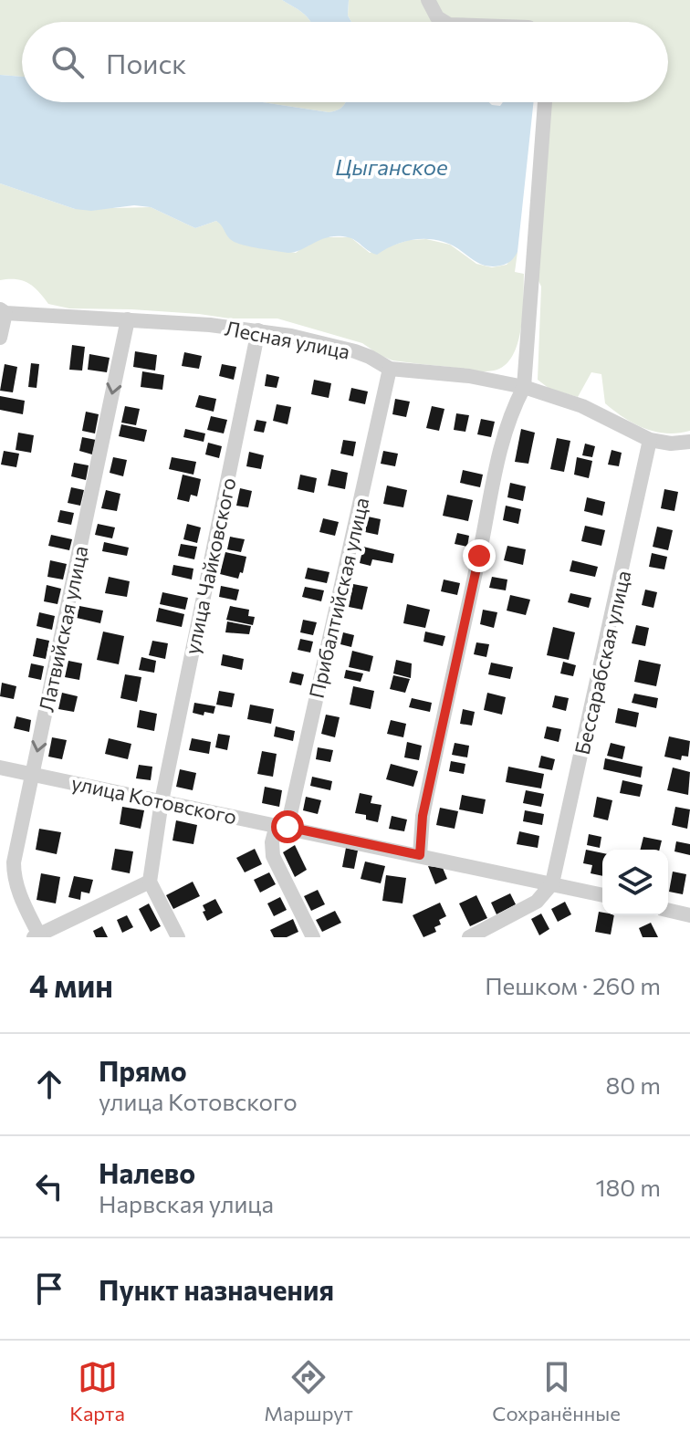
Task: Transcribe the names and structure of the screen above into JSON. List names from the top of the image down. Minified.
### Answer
{"streets":{"street":["Лесная улица","улица Чайковского","Прибалтийская улица","Латвийская улица","Бессарабская улица","улица Котовского"]},"crossings":[["Лесная улица","улица Чайковского"],["Лесная улица","Прибалтийская улица"],["Лесная улица","Латвийская улица"],["Лесная улица","Бессарабская улица"],["улица Чайковского","улица Котовского"],["Прибалтийская улица","улица Котовского"],["Латвийская улица","улица Котовского"],["Бессарабская улица","улица Котовского"]],"one_way":["Латвийская улица"],"water":["Цыганское"],"page":{"search":"Поиск","heading":["4 мин","Пешком · 260 m"],"list":[["Прямо","улица Котовского","80 m"],["Налево","Нарвская улица","180 m"],"Пункт назначения"],"nav":["Карта","Маршрут","Сохранённые"]}}
